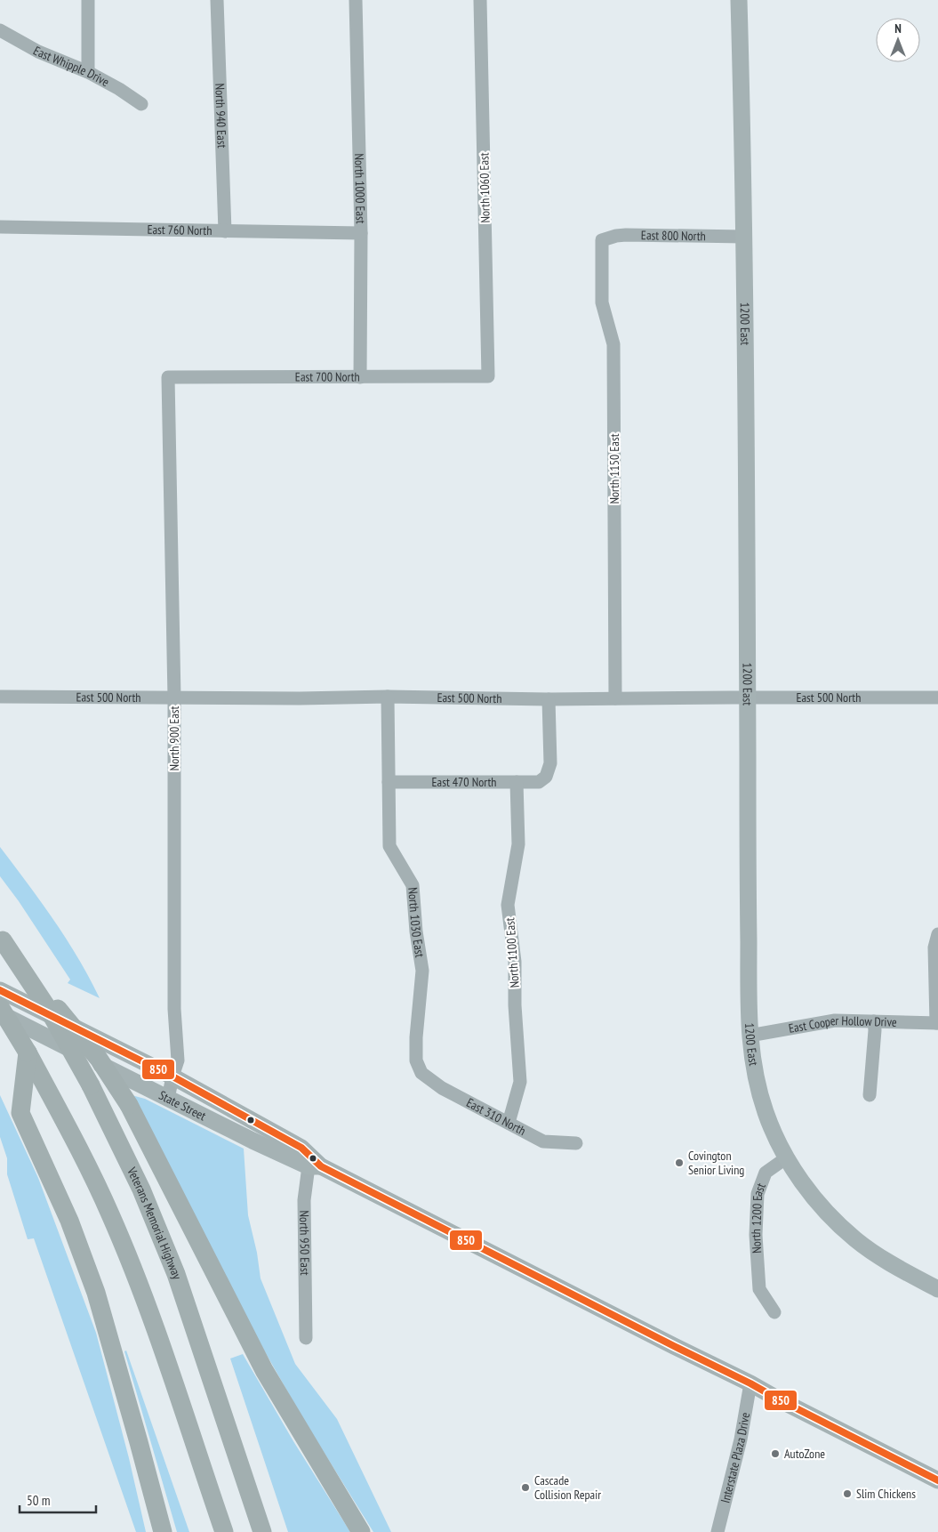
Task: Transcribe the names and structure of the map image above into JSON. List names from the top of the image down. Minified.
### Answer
{"streets":{"highway":["Veterans Memorial Highway"],"main road":["1200 East","State Street"],"street":["East Whipple Drive","North 940 East","North 1060 East","North 1000 East","East 760 North","East 800 North","East 700 North","North 1150 East","East 500 North","North 900 East","East 470 North","North 1030 East","North 1100 East","East Cooper Hollow Drive","East 310 North","North 1200 East","North 950 East","Interstate Plaza Drive"]},"crossings":[["North 940 East","East 760 North"],["North 1060 East","East 700 North"],["North 1000 East","East 760 North"],["North 1000 East","East 700 North"],["East 800 North","1200 East"],["East 800 North","North 1150 East"],["1200 East","East 500 North"],["1200 East","East Cooper Hollow Drive"],["1200 East","North 1200 East"],["East 700 North","North 900 East"],["North 1150 East","East 500 North"],["East 500 North","North 900 East"],["East 500 North","East 470 North"],["East 500 North","North 1030 East"],["North 900 East","State Street"],["East 470 North","North 1030 East"],["East 470 North","North 1100 East"],["North 1030 East","East 310 North"],["North 1100 East","East 310 North"],["State Street","North 950 East"],["State Street","Interstate Plaza Drive"]],"places":["Covington Senior Living","AutoZone","Cascade Collision Repair","Slim Chickens"],"lines":["transit line 850"],"scale_bar":"50 m","north":"top"}
